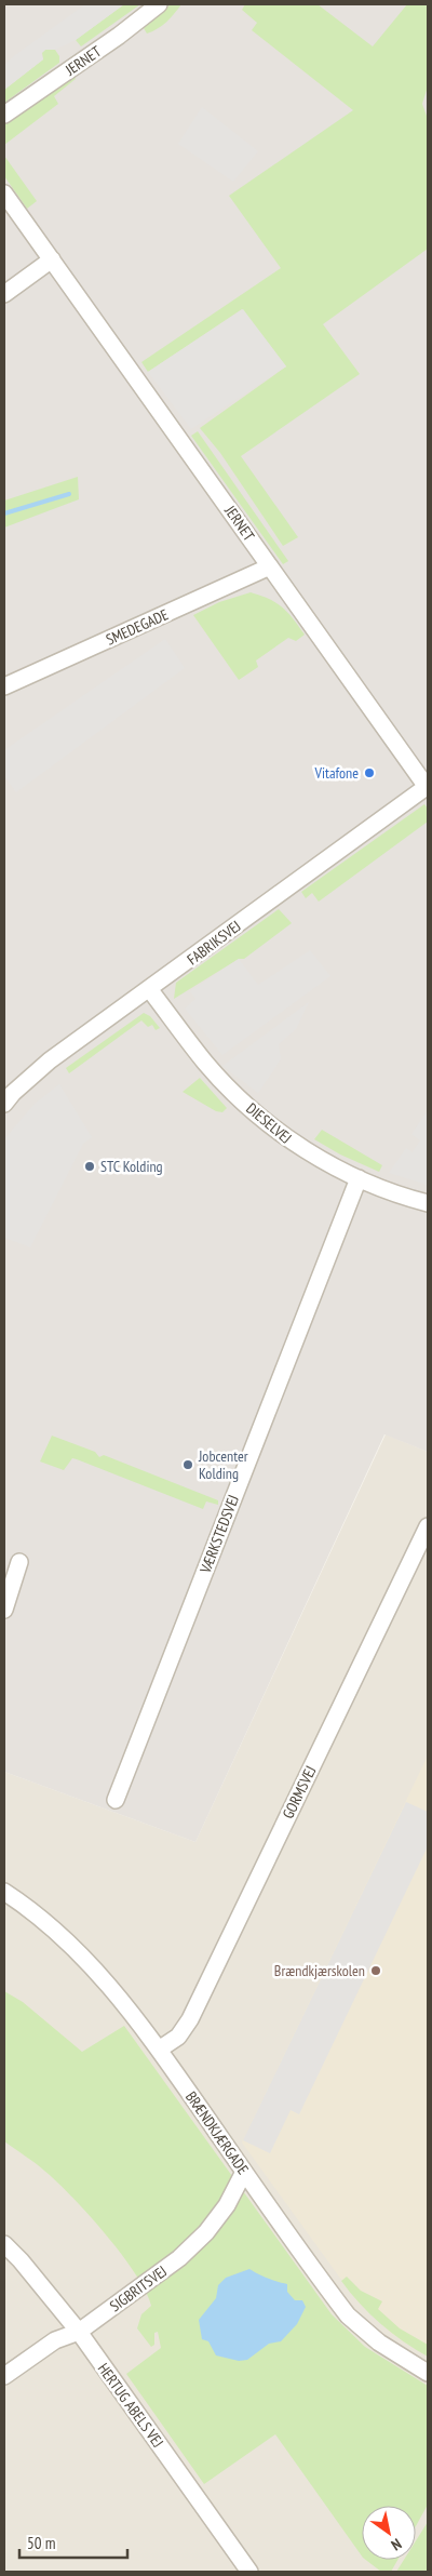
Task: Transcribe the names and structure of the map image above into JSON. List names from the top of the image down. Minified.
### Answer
{"streets":{"street":["JERNET","SMEDEGADE","FABRIKSVEJ","DIESELVEJ","VÆRKSTEDSVEJ","GORMSVEJ","BRÆNDKJÆRGADE","SIGBRITSVEJ","HERTUG ABELS VEJ"]},"crossings":[["JERNET","SMEDEGADE"],["JERNET","FABRIKSVEJ"],["FABRIKSVEJ","DIESELVEJ"],["DIESELVEJ","VÆRKSTEDSVEJ"],["GORMSVEJ","BRÆNDKJÆRGADE"],["BRÆNDKJÆRGADE","SIGBRITSVEJ"],["SIGBRITSVEJ","HERTUG ABELS VEJ"]],"places":["Vitafone","STC Kolding","Jobcenter Kolding","Brændkjærskolen"],"scale_bar":"50 m","north":"bottom right"}
